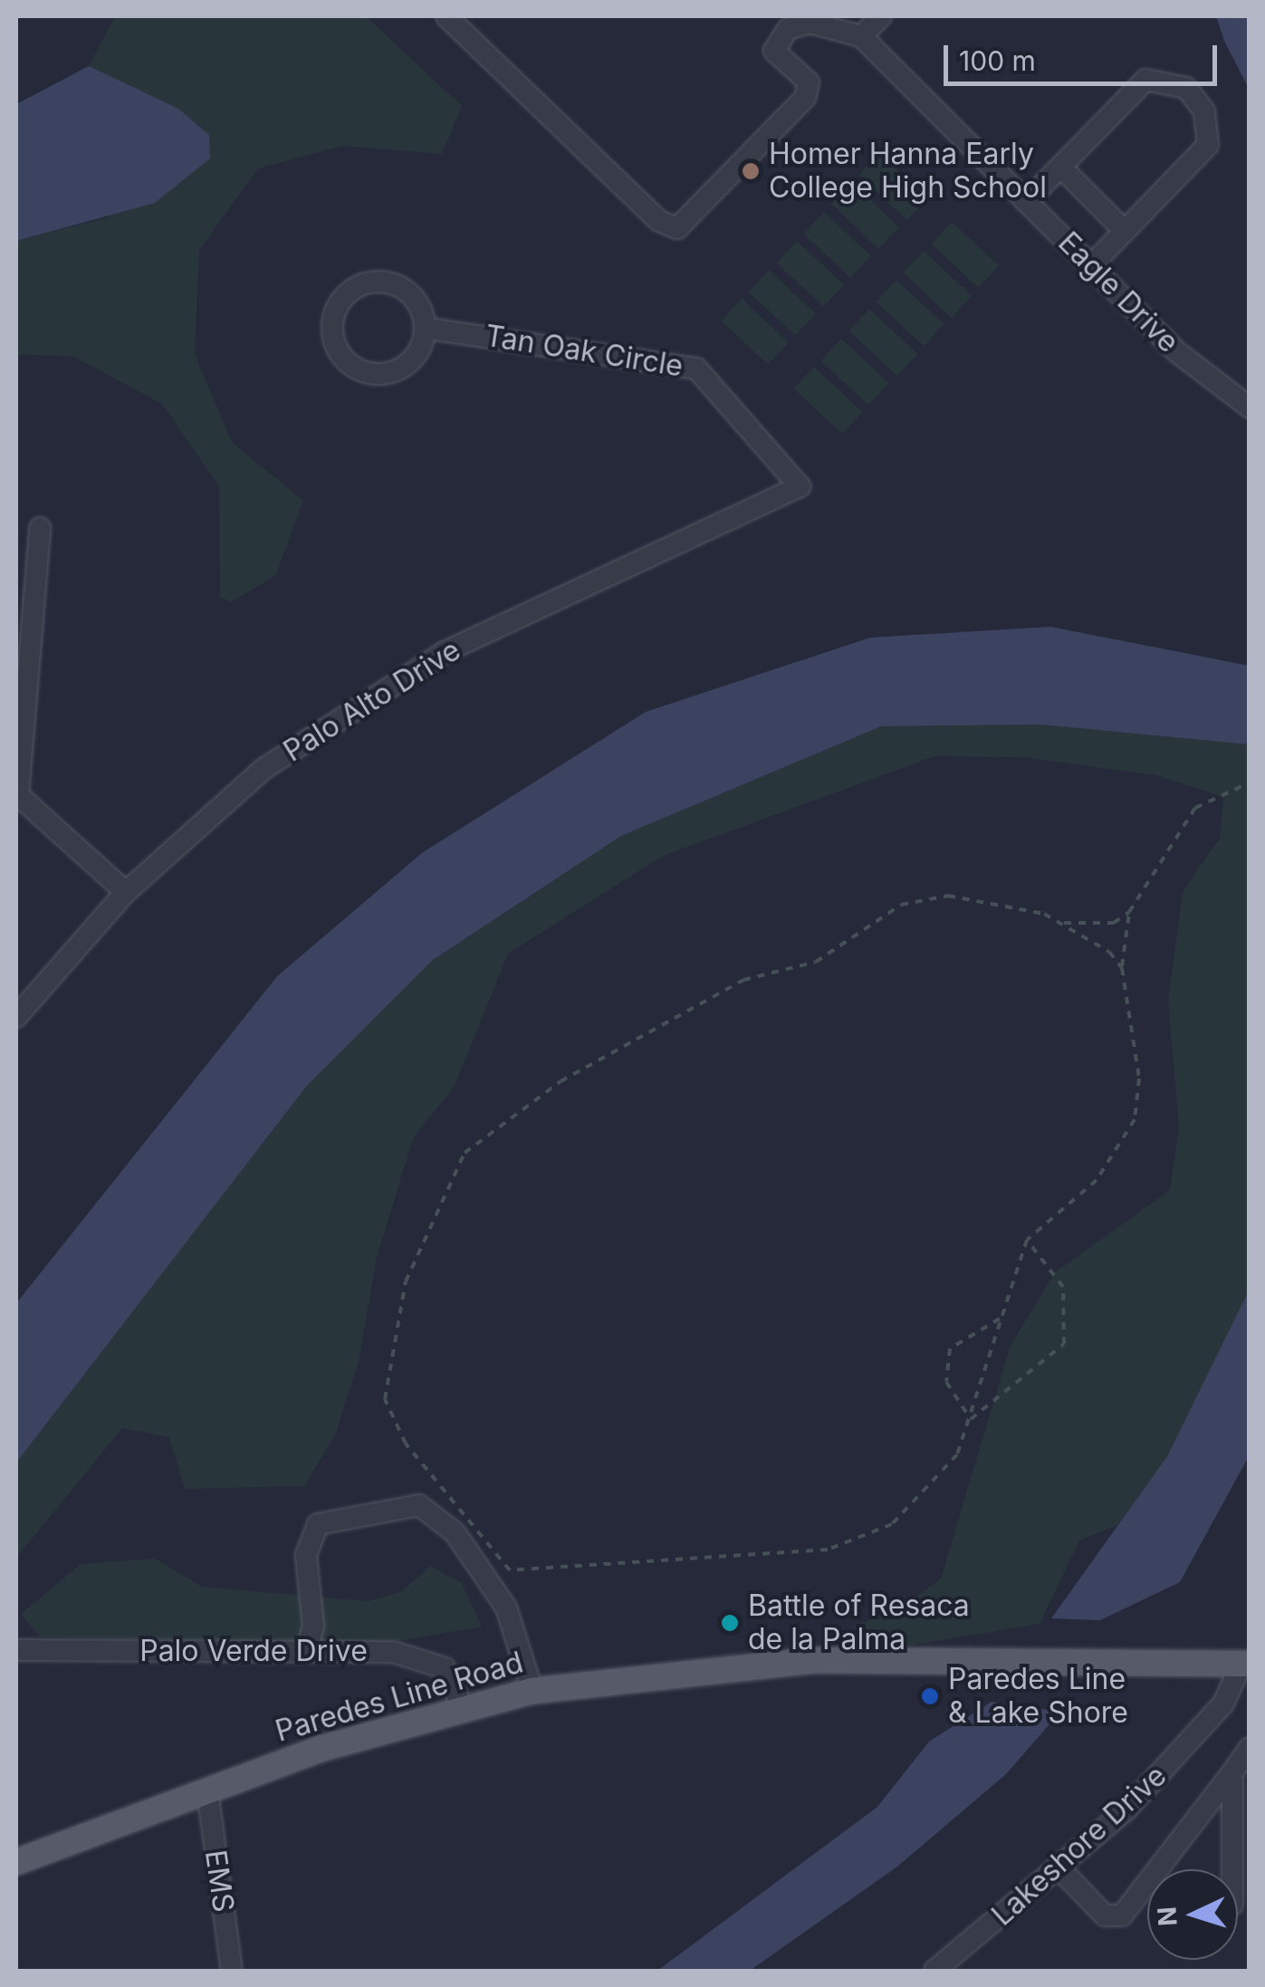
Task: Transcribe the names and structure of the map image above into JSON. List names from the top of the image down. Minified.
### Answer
{"streets":{"main road":["Paredes Line Road"],"street":["Eagle Drive","Tan Oak Circle","Palo Alto Drive","Palo Verde Drive","Lakeshore Drive","EMS"]},"crossings":[["Tan Oak Circle","Palo Alto Drive"],["Palo Verde Drive","Paredes Line Road"],["Paredes Line Road","Lakeshore Drive"],["Paredes Line Road","EMS"]],"places":["Homer Hanna Early College High School","Battle of Resaca de la Palma","Paredes Line & Lake Shore"],"scale_bar":"100 m","north":"left"}
